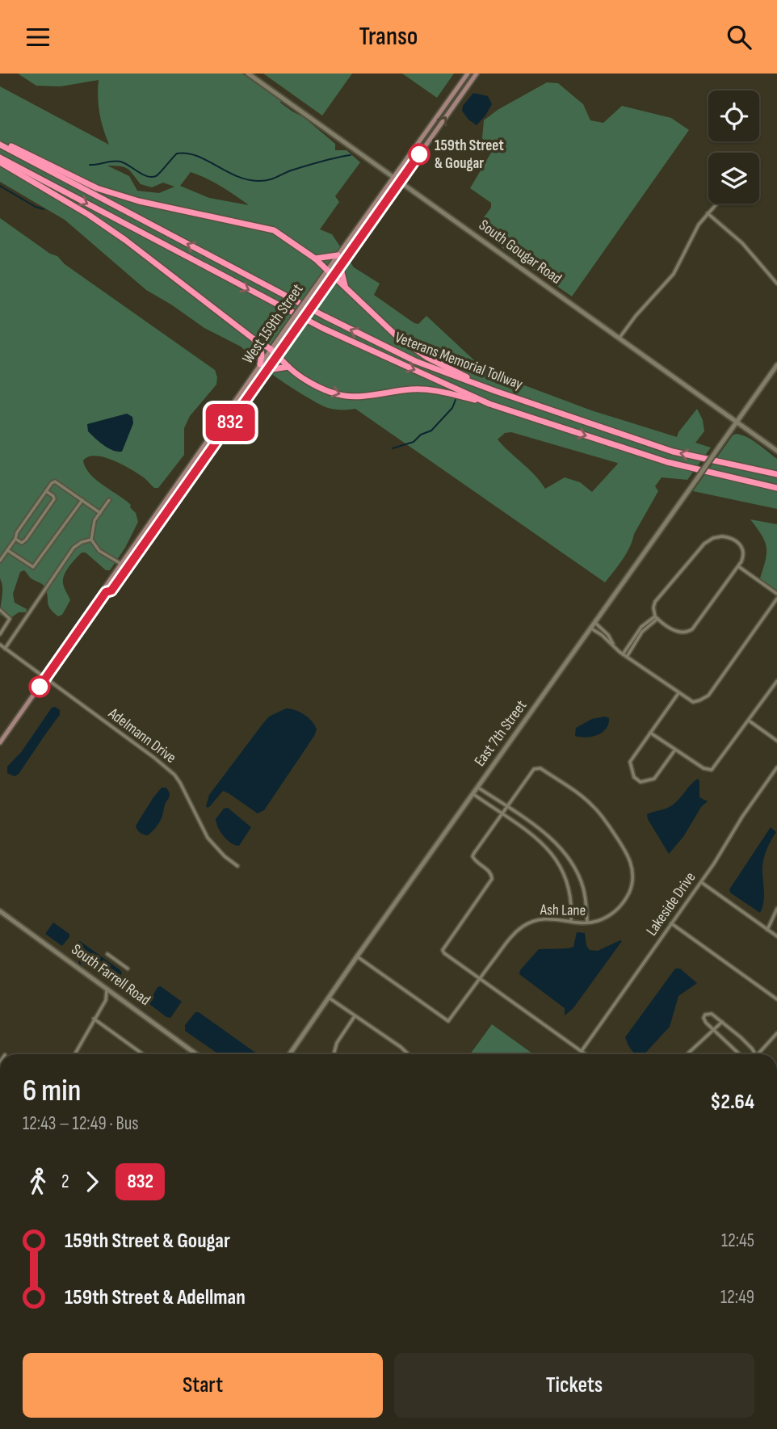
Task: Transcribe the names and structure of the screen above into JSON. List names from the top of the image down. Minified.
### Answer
{"streets":{"highway":["Veterans Memorial Tollway"],"main road":["West 159th Street"],"street":["South Gougar Road","East 7th Street","Adelmann Drive","Lakeside Drive","Ash Lane","South Farrell Road"]},"crossings":[["South Gougar Road","West 159th Street"],["South Gougar Road","East 7th Street"],["West 159th Street","Adelmann Drive"],["East 7th Street","Ash Lane"]],"places":["159th Street & Gougar"],"lines":["bus line 832"],"page":{"header":"Transo","on_map":"832","heading":["6 min","12:43 – 12:49 · Bus","$2.64"],"legs":["2","832"],"list":[{"name":"159th Street & Gougar","value":"12:45"},{"name":"159th Street & Adellman","value":"12:49"}],"buttons":["Start","Tickets"]}}
